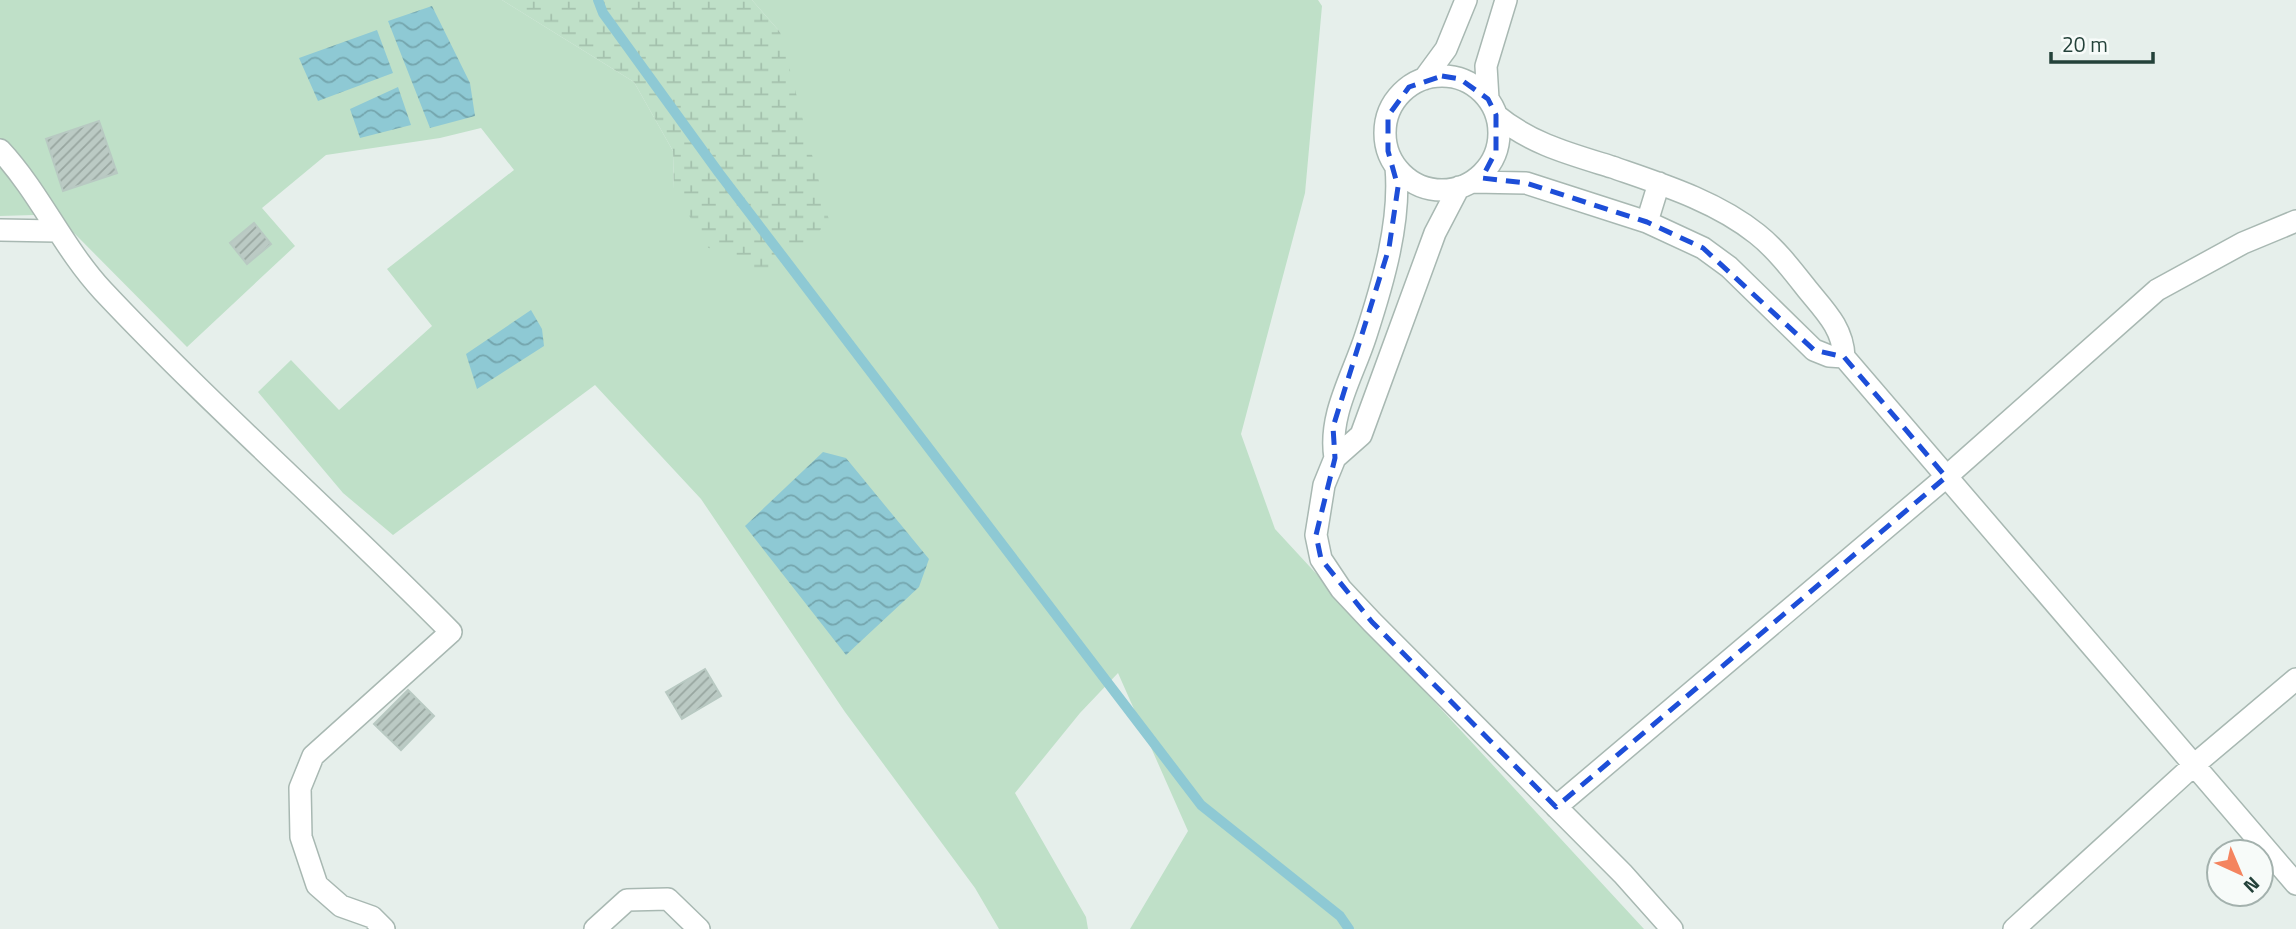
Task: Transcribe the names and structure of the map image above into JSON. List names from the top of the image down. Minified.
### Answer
{"scale_bar":"20 m","north":"bottom right"}
